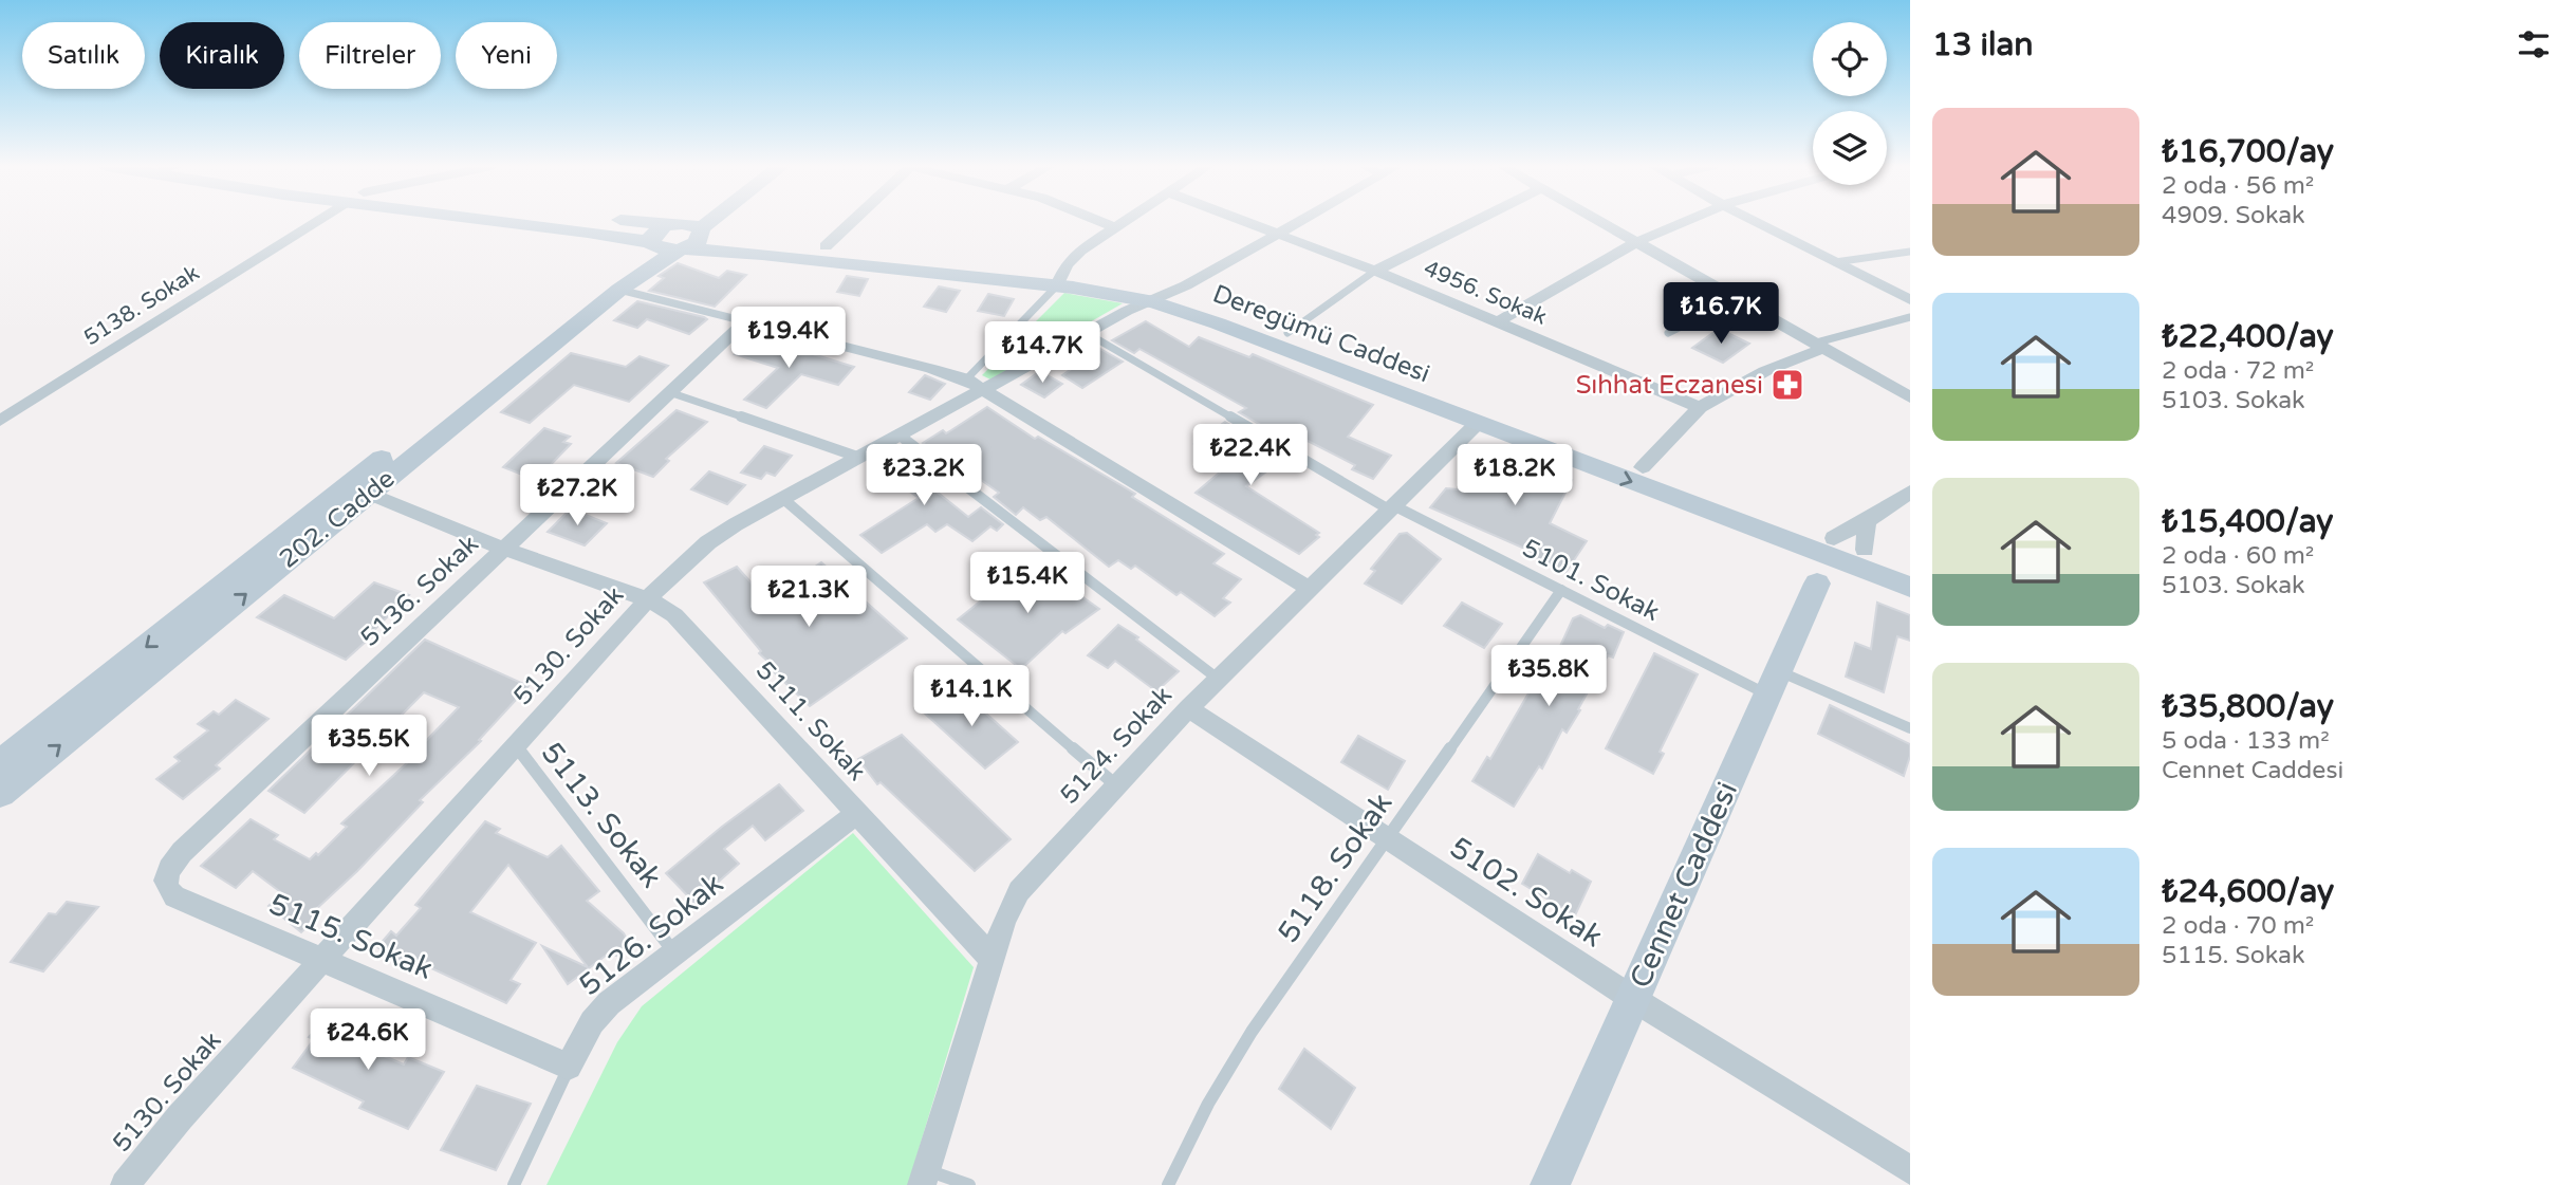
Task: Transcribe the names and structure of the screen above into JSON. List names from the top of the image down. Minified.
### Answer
{"streets":{"main road":["Deregümü Caddesi","202. Cadde","Cennet Caddesi"],"street":["4956. Sokak","5138. Sokak","5136. Sokak","5130. Sokak","5111. Sokak","5124. Sokak","5102. Sokak","5126. Sokak","5115. Sokak"],"lane":["5101. Sokak","5113. Sokak","5118. Sokak"]},"crossings":[["4956. Sokak","5130. Sokak"],["Deregümü Caddesi","202. Cadde"],["Deregümü Caddesi","5130. Sokak"],["Deregümü Caddesi","5124. Sokak"],["Deregümü Caddesi","Cennet Caddesi"],["202. Cadde","5111. Sokak"],["5101. Sokak","5130. Sokak"],["5101. Sokak","5124. Sokak"],["5101. Sokak","5118. Sokak"],["5101. Sokak","Cennet Caddesi"],["5136. Sokak","5111. Sokak"],["5136. Sokak","5115. Sokak"],["5130. Sokak","5111. Sokak"],["5130. Sokak","5113. Sokak"],["5130. Sokak","5115. Sokak"],["5111. Sokak","5124. Sokak"],["5111. Sokak","5126. Sokak"],["5124. Sokak","5102. Sokak"],["5113. Sokak","5126. Sokak"],["5118. Sokak","5102. Sokak"],["Cennet Caddesi","5102. Sokak"],["5126. Sokak","5115. Sokak"]],"places":{"pharmacy":["Sıhhat Eczanesi"]},"page":{"heading":"13 ilan","chip":["Satılık","Kiralık","Filtreler","Yeni"],"list":[{"name":"₺16,700/ay","note":"2 oda · 56 m² · 4909. Sokak"},{"name":"₺22,400/ay","note":"2 oda · 72 m² · 5103. Sokak"},{"name":"₺15,400/ay","note":"2 oda · 60 m² · 5103. Sokak"},{"name":"₺35,800/ay","note":"5 oda · 133 m² · Cennet Caddesi"},{"name":"₺24,600/ay","note":"2 oda · 70 m² · 5115. Sokak"}],"price":["₺16.7K","₺19.4K","₺14.7K","₺22.4K","₺23.2K","₺18.2K","₺27.2K","₺15.4K","₺21.3K","₺35.8K","₺14.1K","₺35.5K","₺24.6K"]}}
